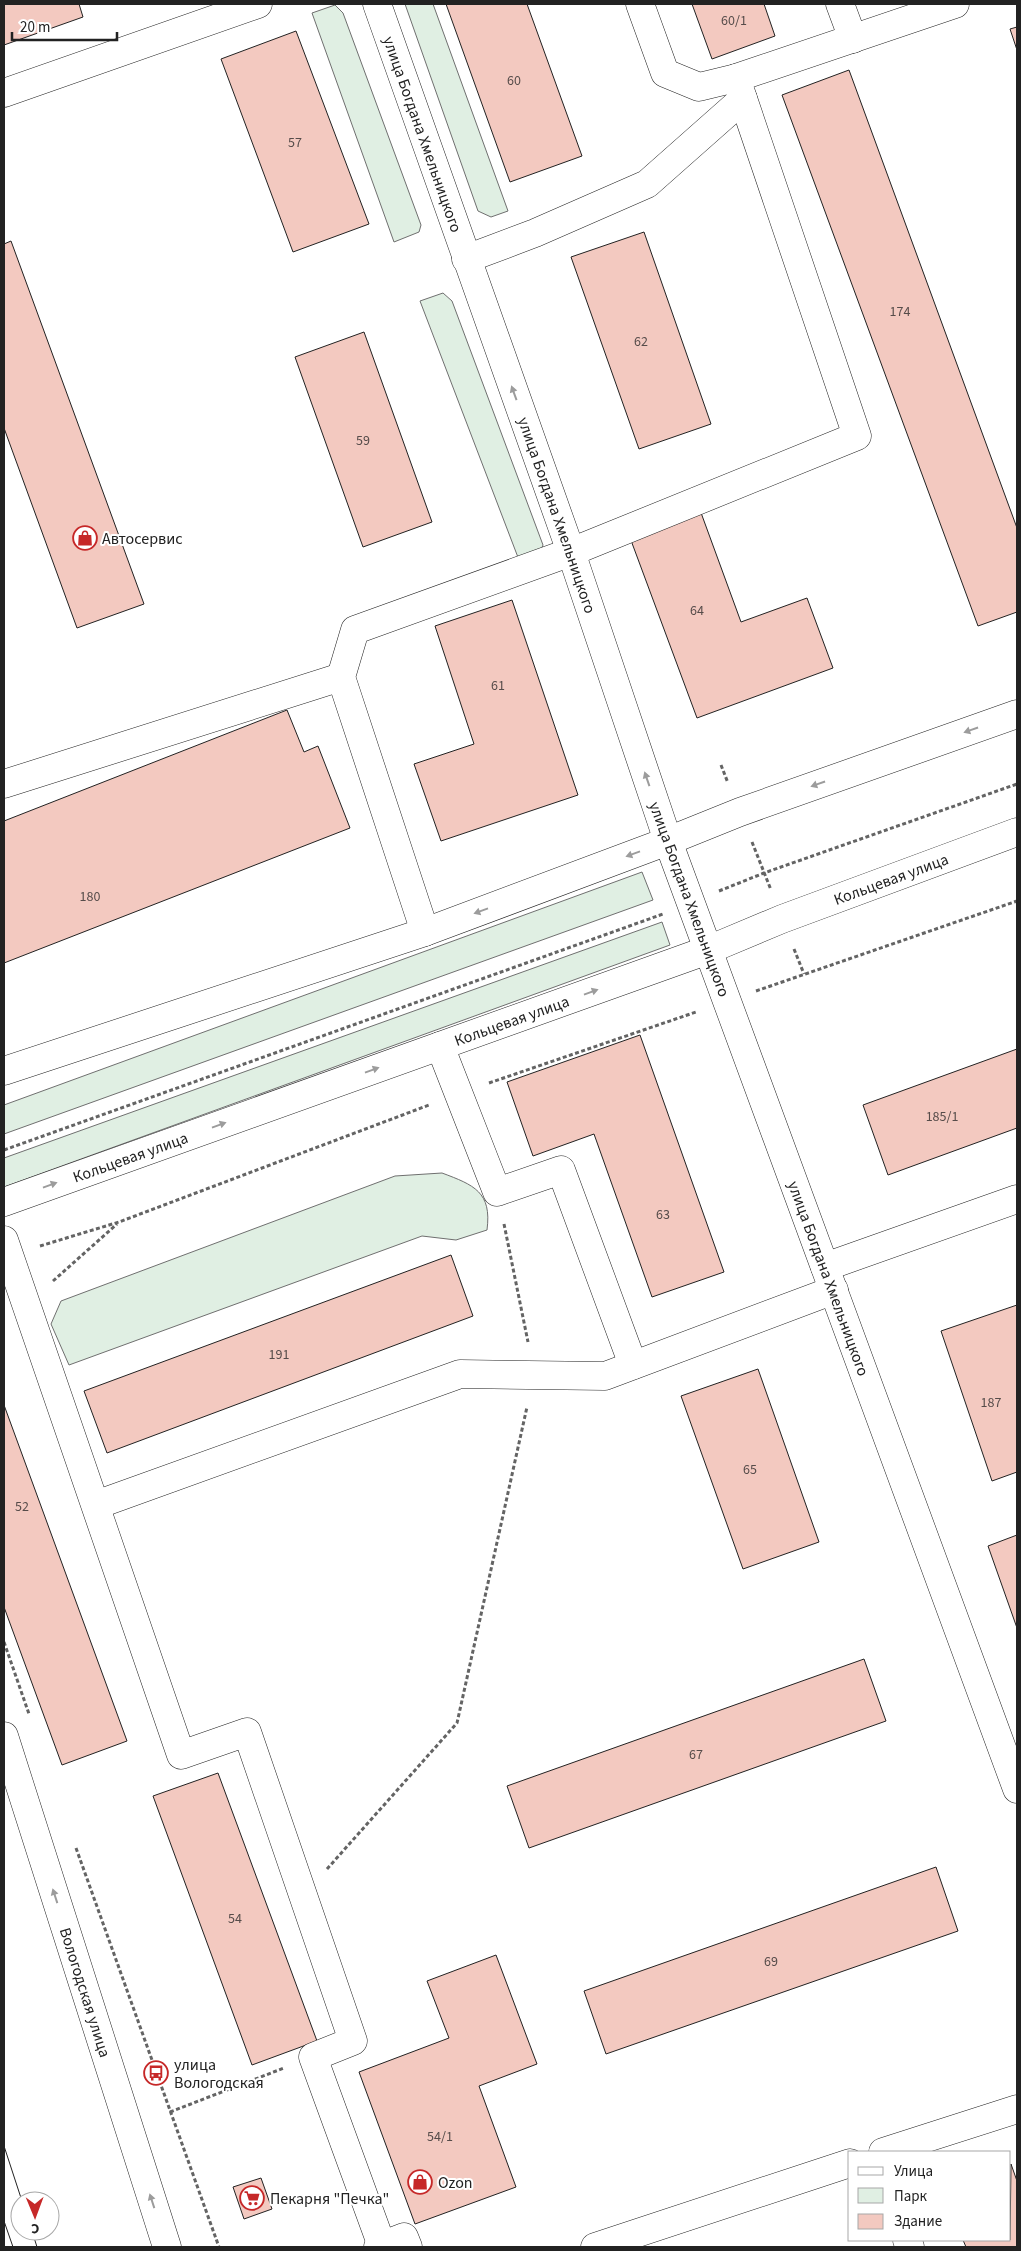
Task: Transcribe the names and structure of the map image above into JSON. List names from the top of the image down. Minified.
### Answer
{"streets":{"main road":["улица Богдана Хмельницкого","Кольцевая улица","Вологодская улица"]},"crossings":[["улица Богдана Хмельницкого","Кольцевая улица"]],"one_way":["Вологодская улица"],"places":{"shop":["Автосервис","Ozon"],"bus stop":["улица Вологодская"],"supermarket":["Пекарня \"Печка\""]},"house_numbers":["60/1","60","57","174","62","59","64","61","180","185/1","63","191","187","65","52","67","54","69","54/1"],"legend":["Улица","Парк","Здание"],"scale_bar":"20 m","north":"bottom"}
